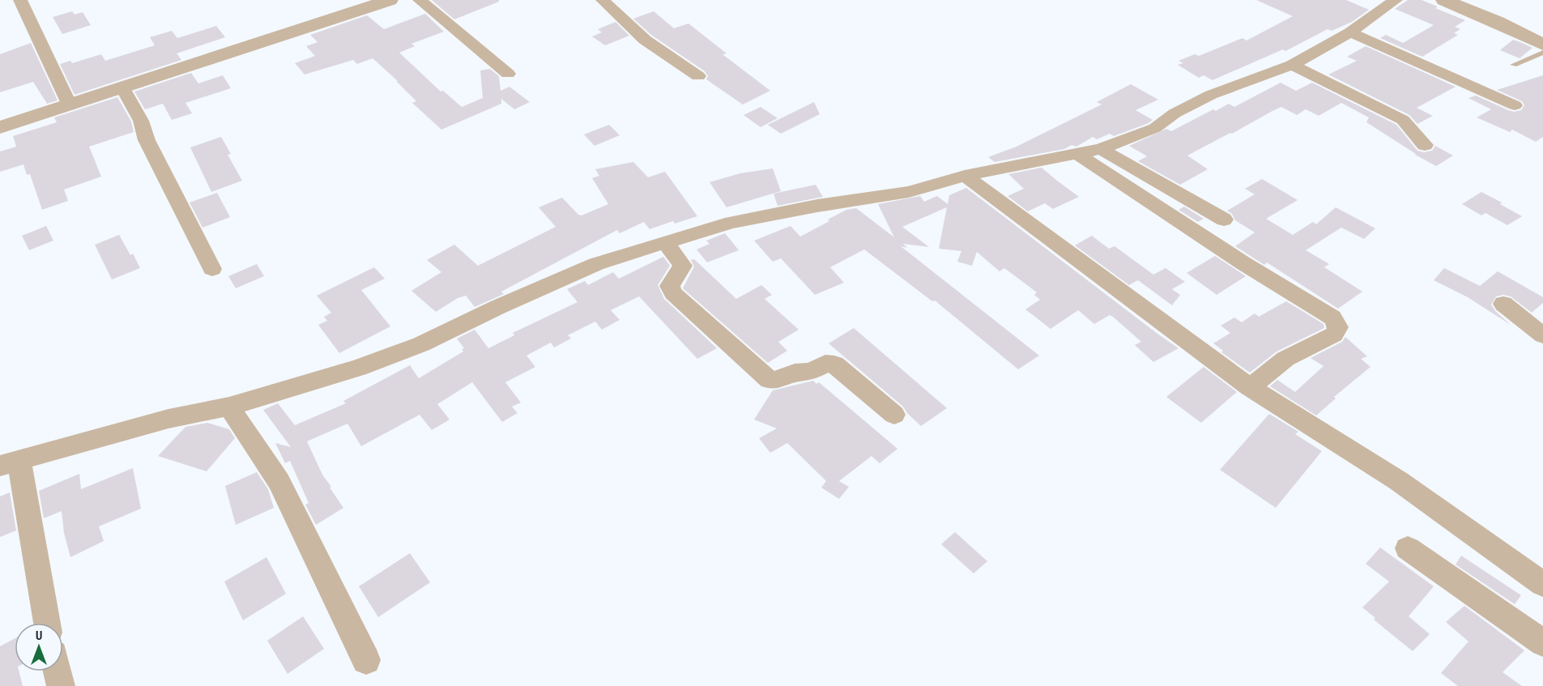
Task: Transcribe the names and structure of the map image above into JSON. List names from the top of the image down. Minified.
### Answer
{"north":"top"}
